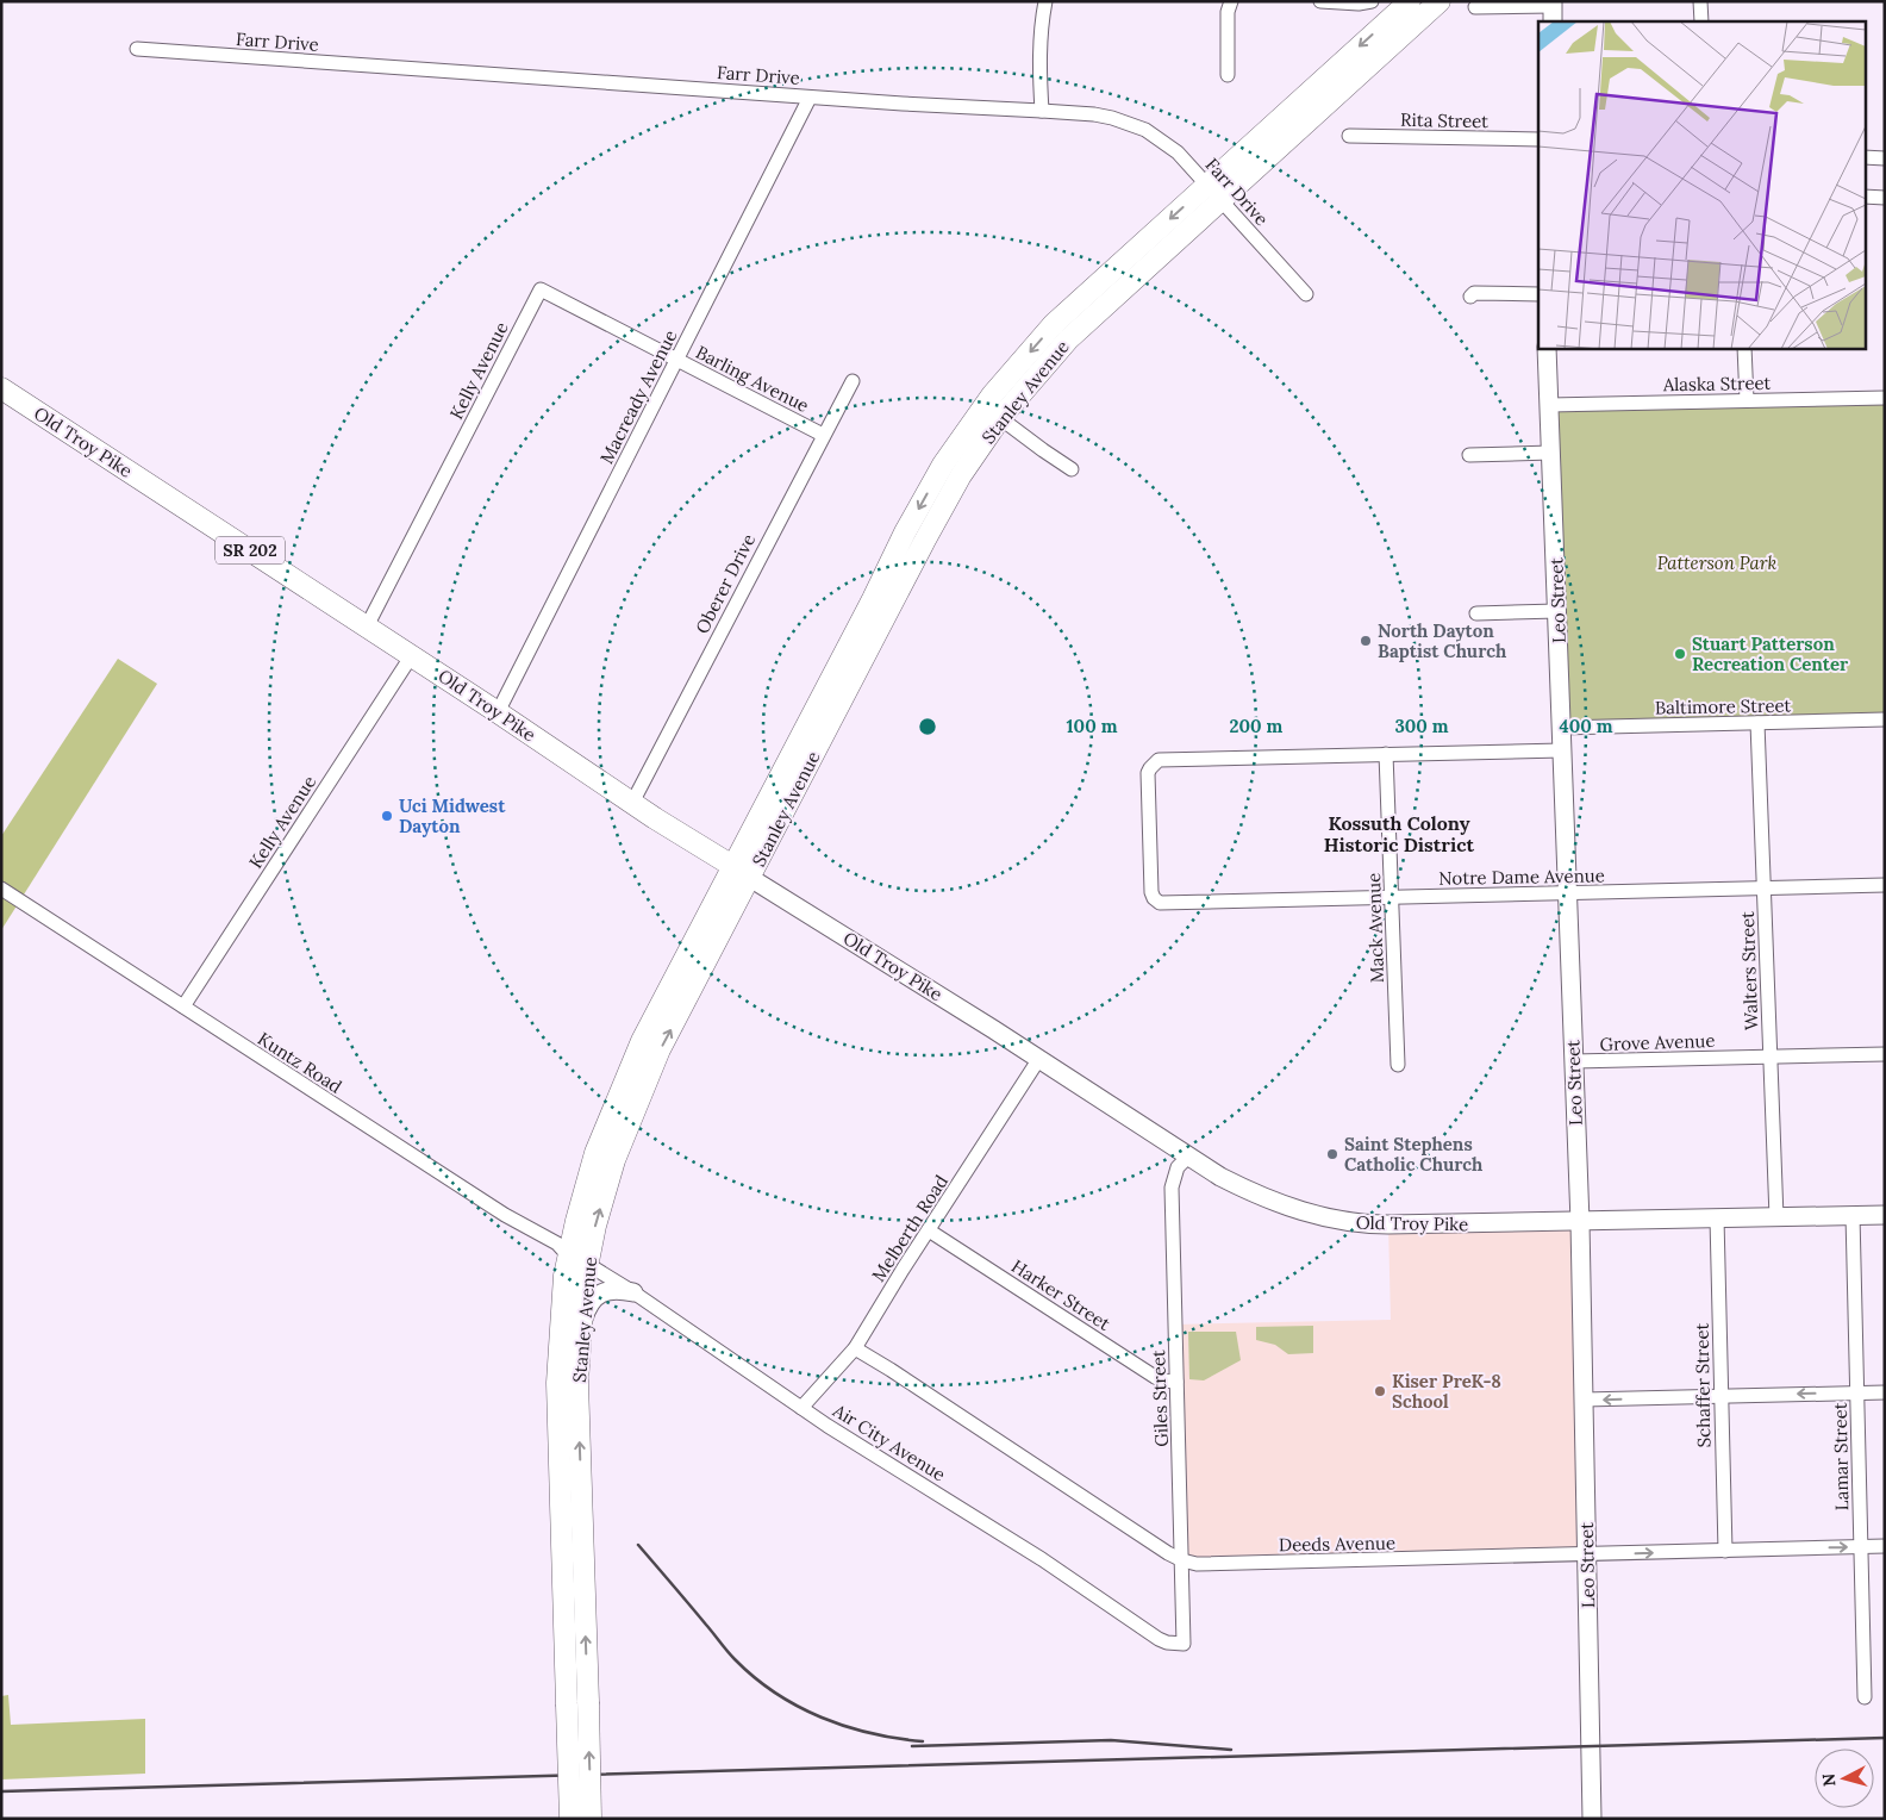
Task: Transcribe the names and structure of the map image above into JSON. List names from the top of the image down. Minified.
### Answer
{"streets":{"main road":["Stanley Avenue","Old Troy Pike","SR 202"],"street":["Farr Drive","Rita Street","Kelly Avenue","Barling Avenue","Alaska Street","Macready Avenue","Oberer Drive","Leo Street","Baltimore Street","Notre Dame Avenue","Mack Avenue","Walters Street","Grove Avenue","Kuntz Road","Melberth Road","Harker Street","Schaffer Street","Giles Street","Air City Avenue","Lamar Street","Deeds Avenue"]},"crossings":[["Farr Drive","Stanley Avenue"],["Farr Drive","Macready Avenue"],["Kelly Avenue","Barling Avenue"],["Kelly Avenue","Old Troy Pike"],["Kelly Avenue","Kuntz Road"],["Barling Avenue","Macready Avenue"],["Barling Avenue","Oberer Drive"],["Alaska Street","Leo Street"],["Stanley Avenue","Old Troy Pike"],["Stanley Avenue","Kuntz Road"],["Stanley Avenue","Air City Avenue"],["Macready Avenue","Old Troy Pike"],["Old Troy Pike","Oberer Drive"],["Old Troy Pike","Leo Street"],["Old Troy Pike","Walters Street"],["Old Troy Pike","Melberth Road"],["Old Troy Pike","Schaffer Street"],["Old Troy Pike","Giles Street"],["Old Troy Pike","Lamar Street"],["Leo Street","Baltimore Street"],["Leo Street","Notre Dame Avenue"],["Leo Street","Grove Avenue"],["Leo Street","Deeds Avenue"],["Baltimore Street","Walters Street"],["Notre Dame Avenue","Mack Avenue"],["Notre Dame Avenue","Walters Street"],["Walters Street","Grove Avenue"],["Kuntz Road","Air City Avenue"],["Melberth Road","Harker Street"],["Melberth Road","Air City Avenue"],["Melberth Road","Deeds Avenue"],["Harker Street","Giles Street"],["Schaffer Street","Deeds Avenue"],["Giles Street","Air City Avenue"],["Giles Street","Deeds Avenue"],["Lamar Street","Deeds Avenue"]],"districts":["Kossuth Colony Historic District"],"parks":["Patterson Park"],"places":["North Dayton Baptist Church","Stuart Patterson Recreation Center","Uci Midwest Dayton","Saint Stephens Catholic Church","Kiser PreK-8 School"],"north":"left","rings":["100 m","200 m","300 m","400 m"]}
